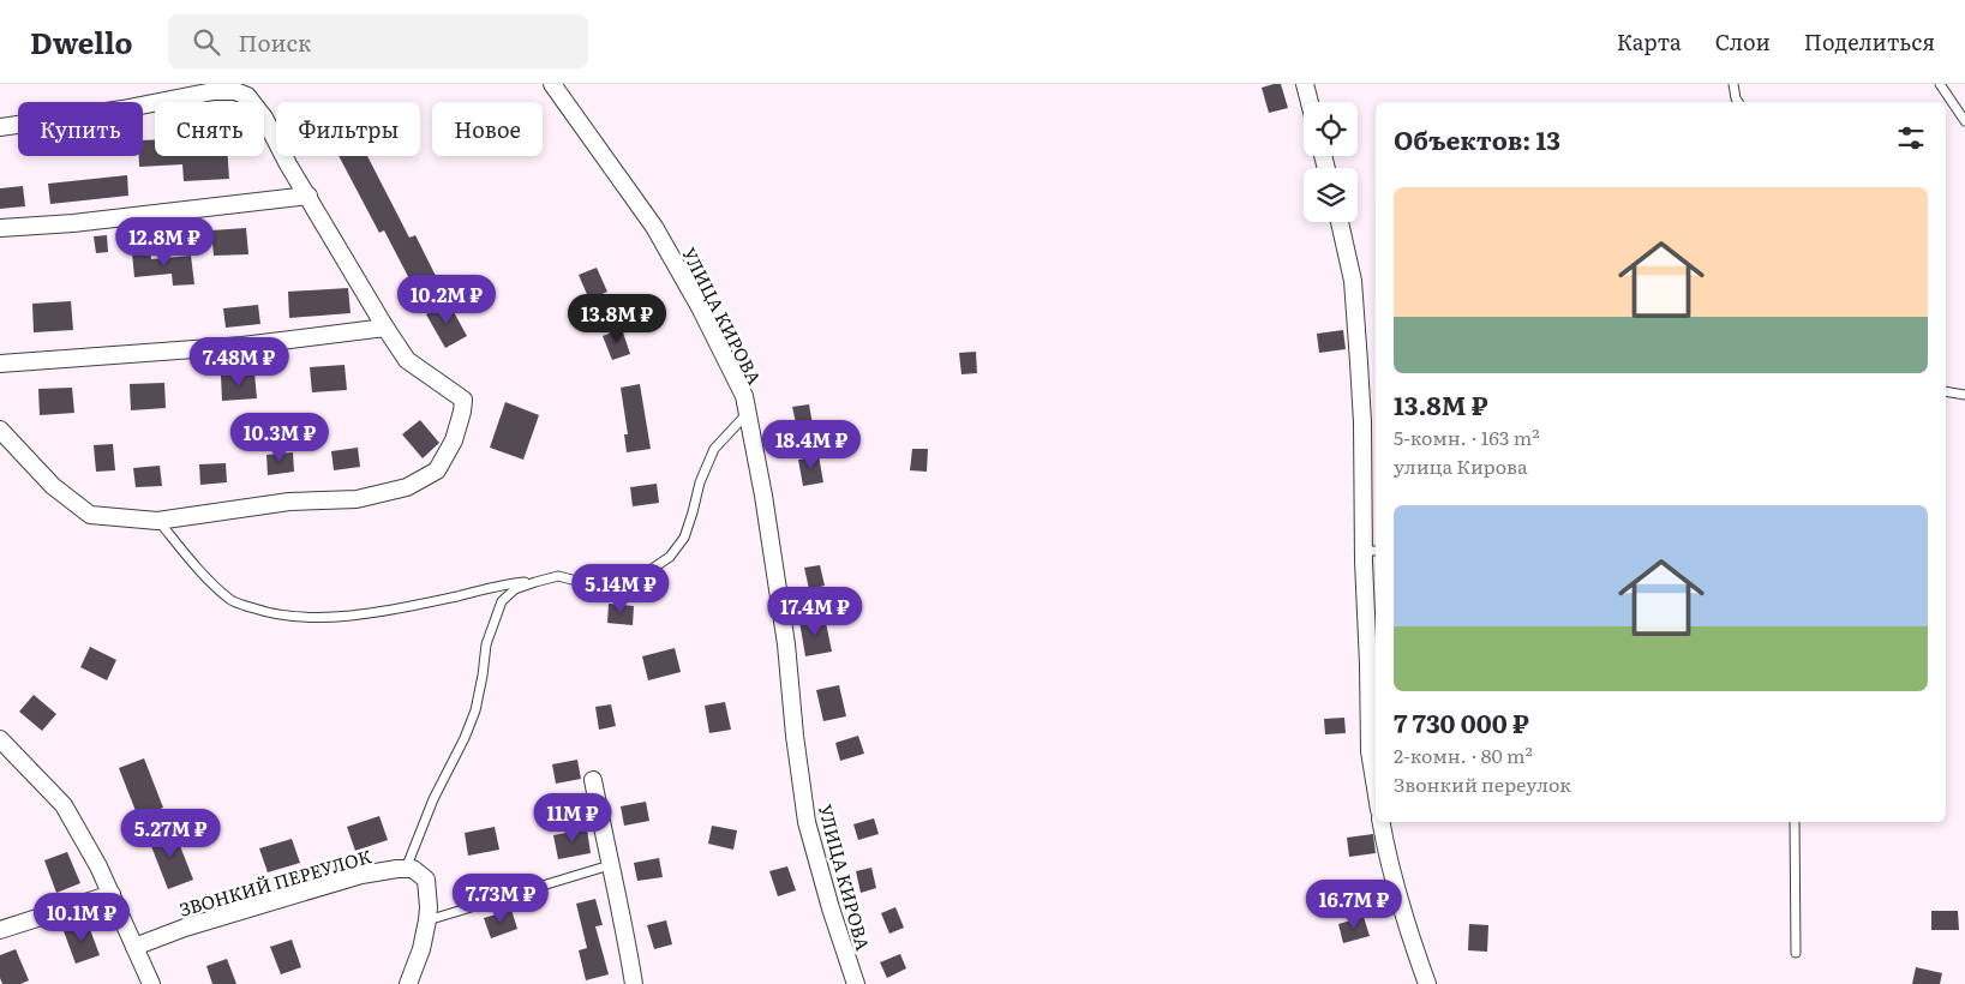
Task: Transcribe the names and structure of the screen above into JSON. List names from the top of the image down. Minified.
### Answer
{"streets":{"street":["УЛИЦА КИРОВА","ЗВОНКИЙ ПЕРЕУЛОК"]},"page":{"header":"Dwello","search":"Поиск","nav":["Карта","Слои","Поделиться"],"chip":["Купить","Снять","Фильтры","Новое"],"heading":"Объектов: 13","list":[{"name":"13.8M ₽","note":"5-комн. · 163 m² · улица Кирова"},{"name":"7 730 000 ₽","note":"2-комн. · 80 m² · Звонкий переулок"}],"price":["12.8M ₽","10.2M ₽","13.8M ₽","7.48M ₽","10.3M ₽","18.4M ₽","5.14M ₽","17.4M ₽","11M ₽","5.27M ₽","7.73M ₽","16.7M ₽","10.1M ₽"]}}
